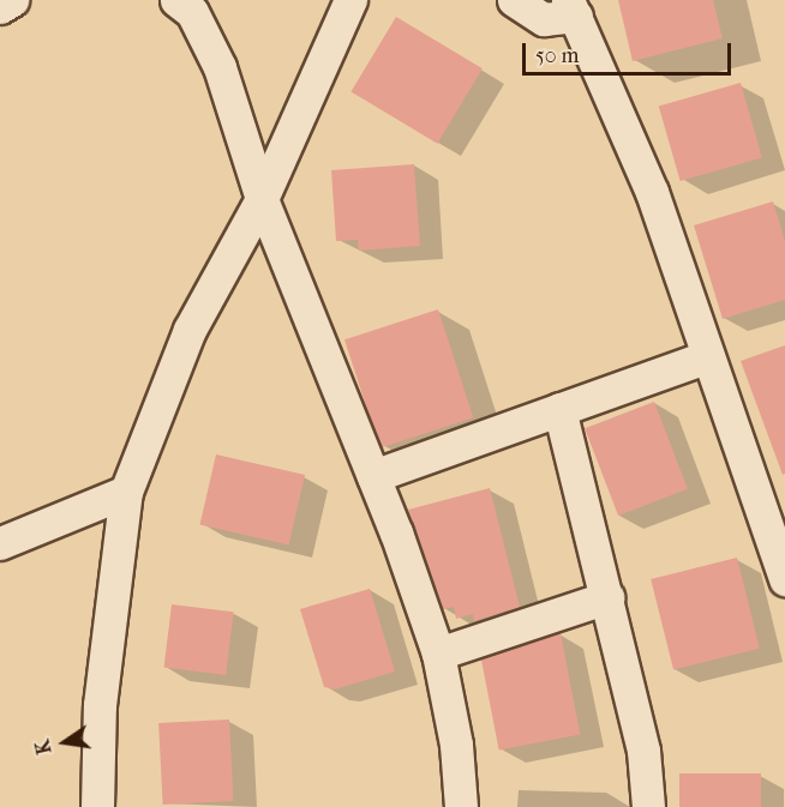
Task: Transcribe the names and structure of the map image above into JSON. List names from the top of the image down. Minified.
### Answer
{"scale_bar":"50 m","north":"left"}
